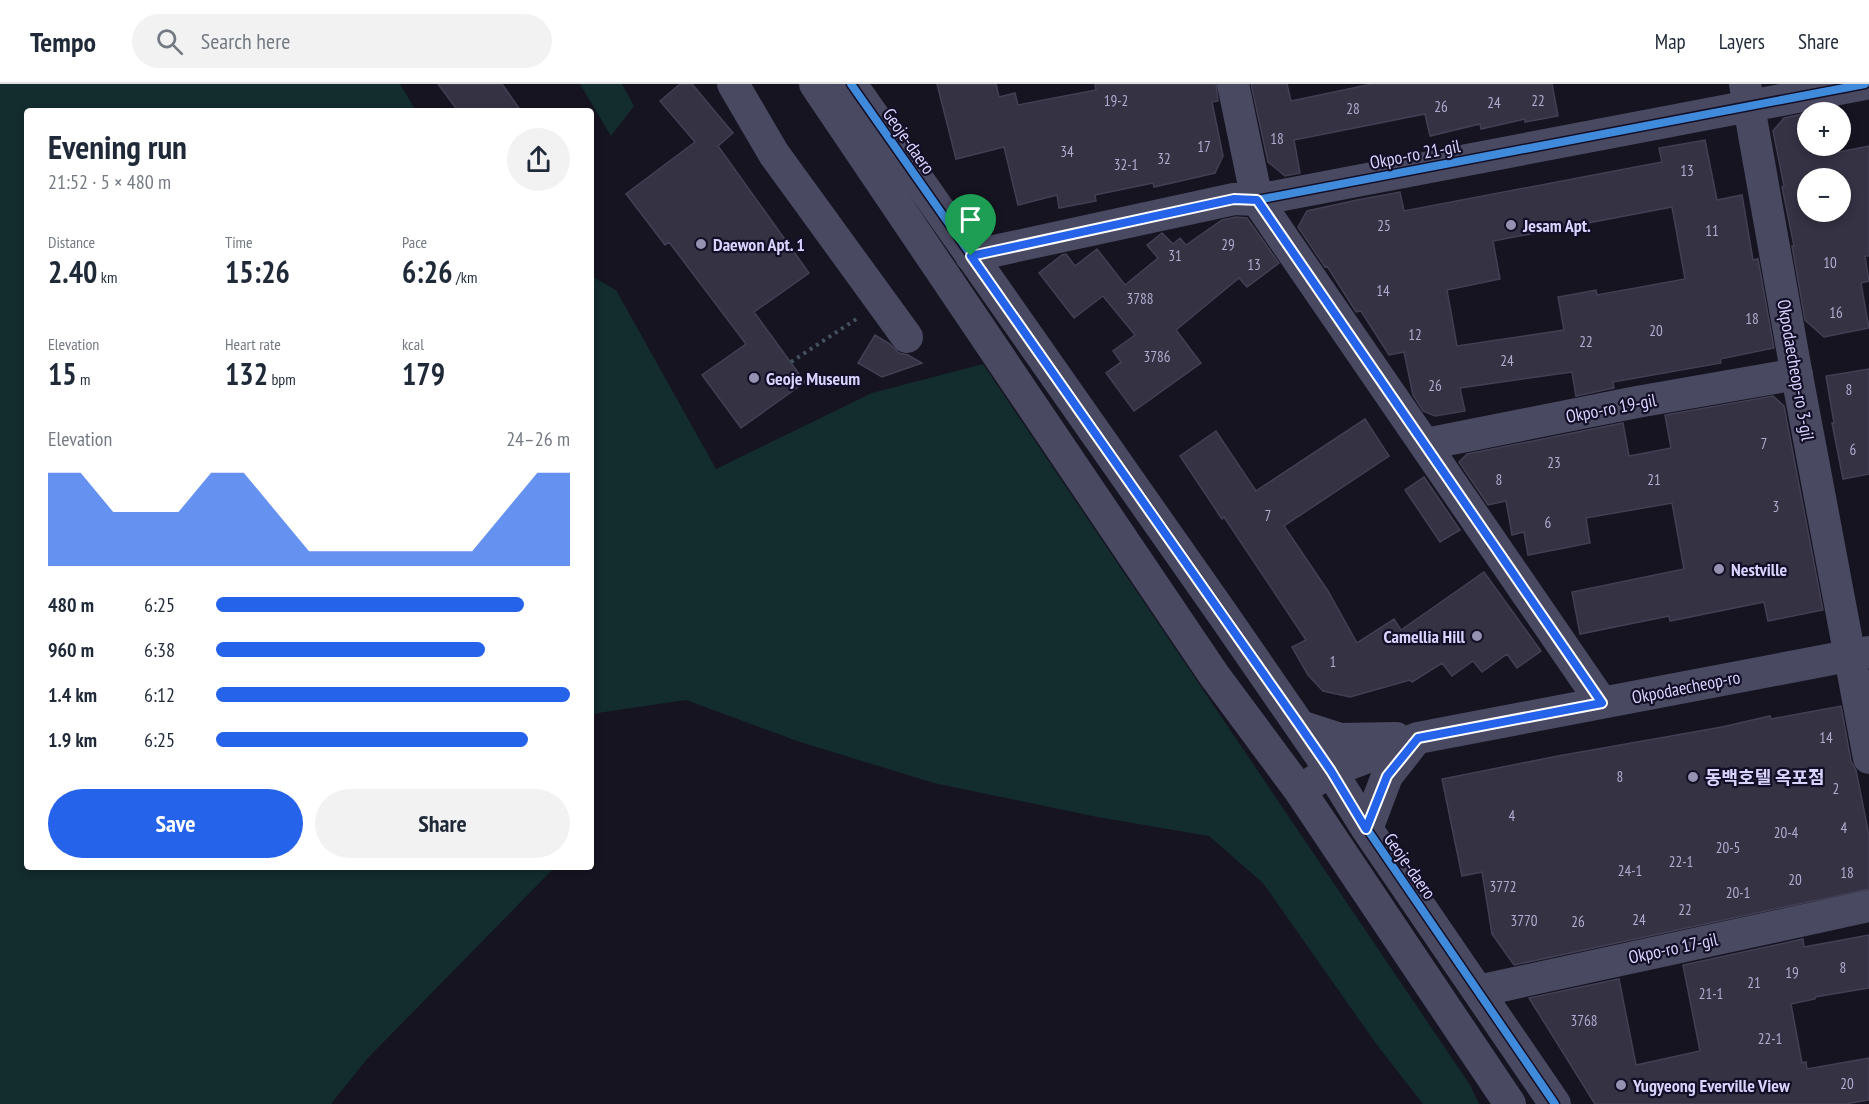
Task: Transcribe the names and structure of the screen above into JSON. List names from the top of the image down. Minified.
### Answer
{"streets":{"street":["Geoje-daero","Okpo-ro 21-gil","Okpodaecheop-ro 3-gil","Okpo-ro 19-gil","Okpodaecheop-ro","Okpo-ro 17-gil"]},"crossings":[["Geoje-daero","Okpo-ro 21-gil"],["Geoje-daero","Okpodaecheop-ro"],["Geoje-daero","Okpo-ro 17-gil"],["Okpo-ro 21-gil","Okpodaecheop-ro 3-gil"],["Okpodaecheop-ro 3-gil","Okpo-ro 19-gil"],["Okpodaecheop-ro 3-gil","Okpodaecheop-ro"]],"places":["Jesam Apt.","Daewon Apt. 1","Geoje Museum","Nestville","Camellia Hill","동백호텔 옥포점","Yugyeong Everville View"],"house_numbers":["19-2","22","24","26","28","18","17","34","32","32-1","13","25","11","29","31","10","13","14","3788","16","18","20","12","22","3786","24","26","8","7","6","23","8","21","3","7","6","1","14","8","2","4","4","20-4","20-5","22-1","24-1","18","20","3772","20-1","22","24","3770","26","8","19","21","21-1","3768","22-1","20"],"page":{"header":"Tempo","search":"Search here","nav":["Map","Layers","Share"],"map_buttons":["+","−"],"heading":["Evening run","21:52 · 5 × 480 m"],"stats":[["Distance","2.40 km"],["Time","15:26"],["Pace","6:26 /km"],["Elevation","15 m"],["Heart rate","132 bpm"],["kcal","179"]],"chart":["Elevation","24–26 m"],"list":[{"name":"480 m","note":"6:25"},{"name":"960 m","note":"6:38"},{"name":"1.4 km","note":"6:12"},{"name":"1.9 km","note":"6:25"}],"buttons":["Save","Share"]}}
